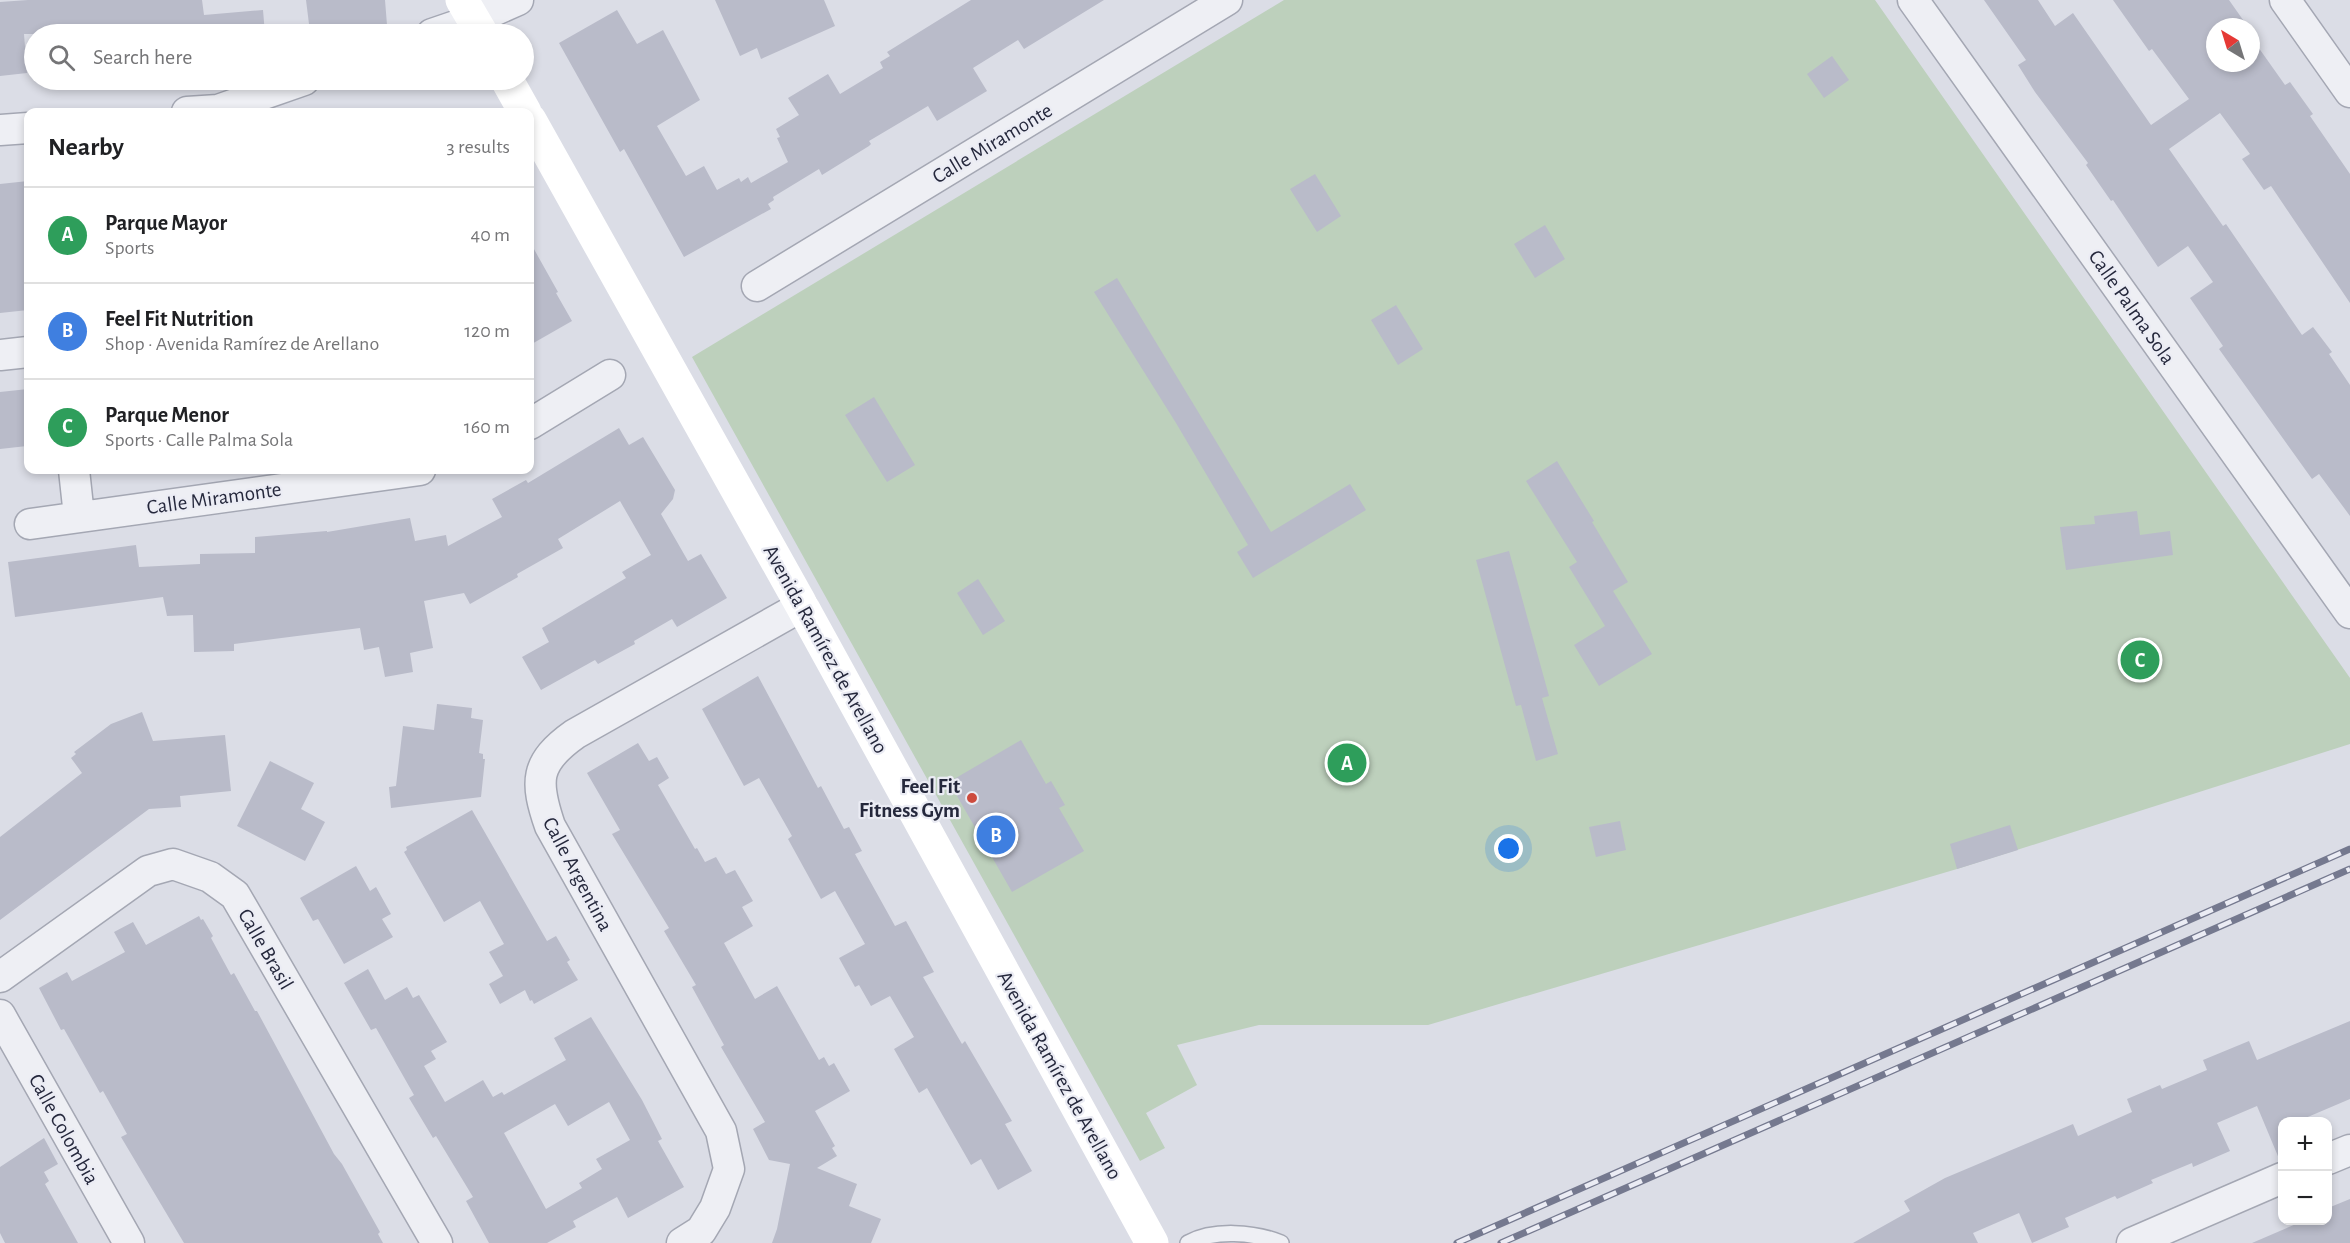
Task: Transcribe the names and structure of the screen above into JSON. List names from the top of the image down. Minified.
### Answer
{"streets":{"street":["Calle Miramonte","Calle Palma Sola","Avenida Ramírez de Arellano","Calle Argentina","Calle Brasil","Calle Colombia"]},"crossings":[["Avenida Ramírez de Arellano","Calle Argentina"]],"places":["Feel Fit Fitness Gym"],"north":"top left","page":{"search":"Search here","heading":["Nearby","3 results"],"list":[{"mark":"A","name":"Parque Mayor","note":"Sports","value":"40 m"},{"mark":"B","name":"Feel Fit Nutrition","note":"Shop · Avenida Ramírez de Arellano","value":"120 m"},{"mark":"C","name":"Parque Menor","note":"Sports · Calle Palma Sola","value":"160 m"}],"pins":["C","A","B"],"map_buttons":["+","−"]}}
